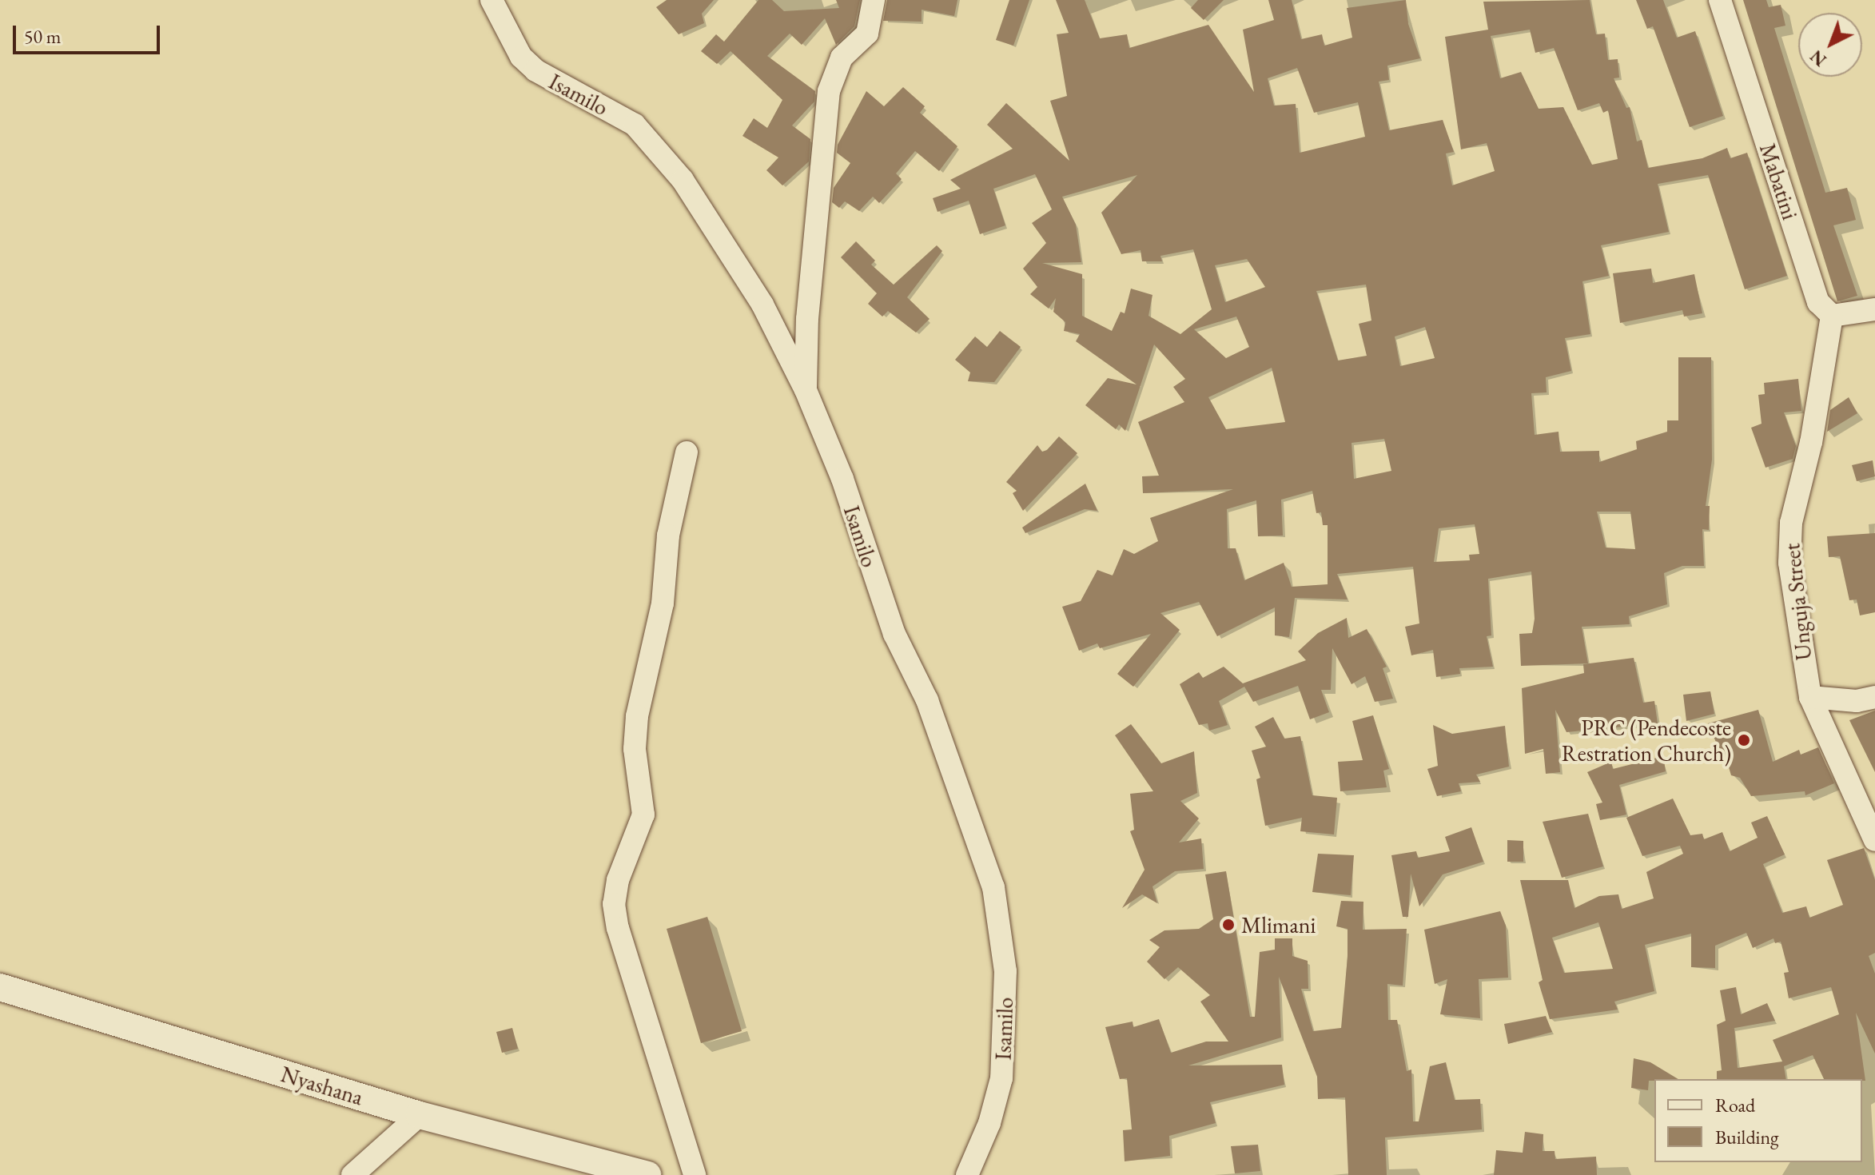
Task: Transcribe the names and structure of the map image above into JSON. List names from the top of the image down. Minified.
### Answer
{"streets":{"street":["Isamilo","Mabatini","Unguja Street","Nyashana"]},"crossings":[["Mabatini","Unguja Street"]],"places":["PRC (Pendecoste Restration Church)","Mlimani"],"legend":["Road","Building"],"scale_bar":"50 m","north":"bottom left"}
